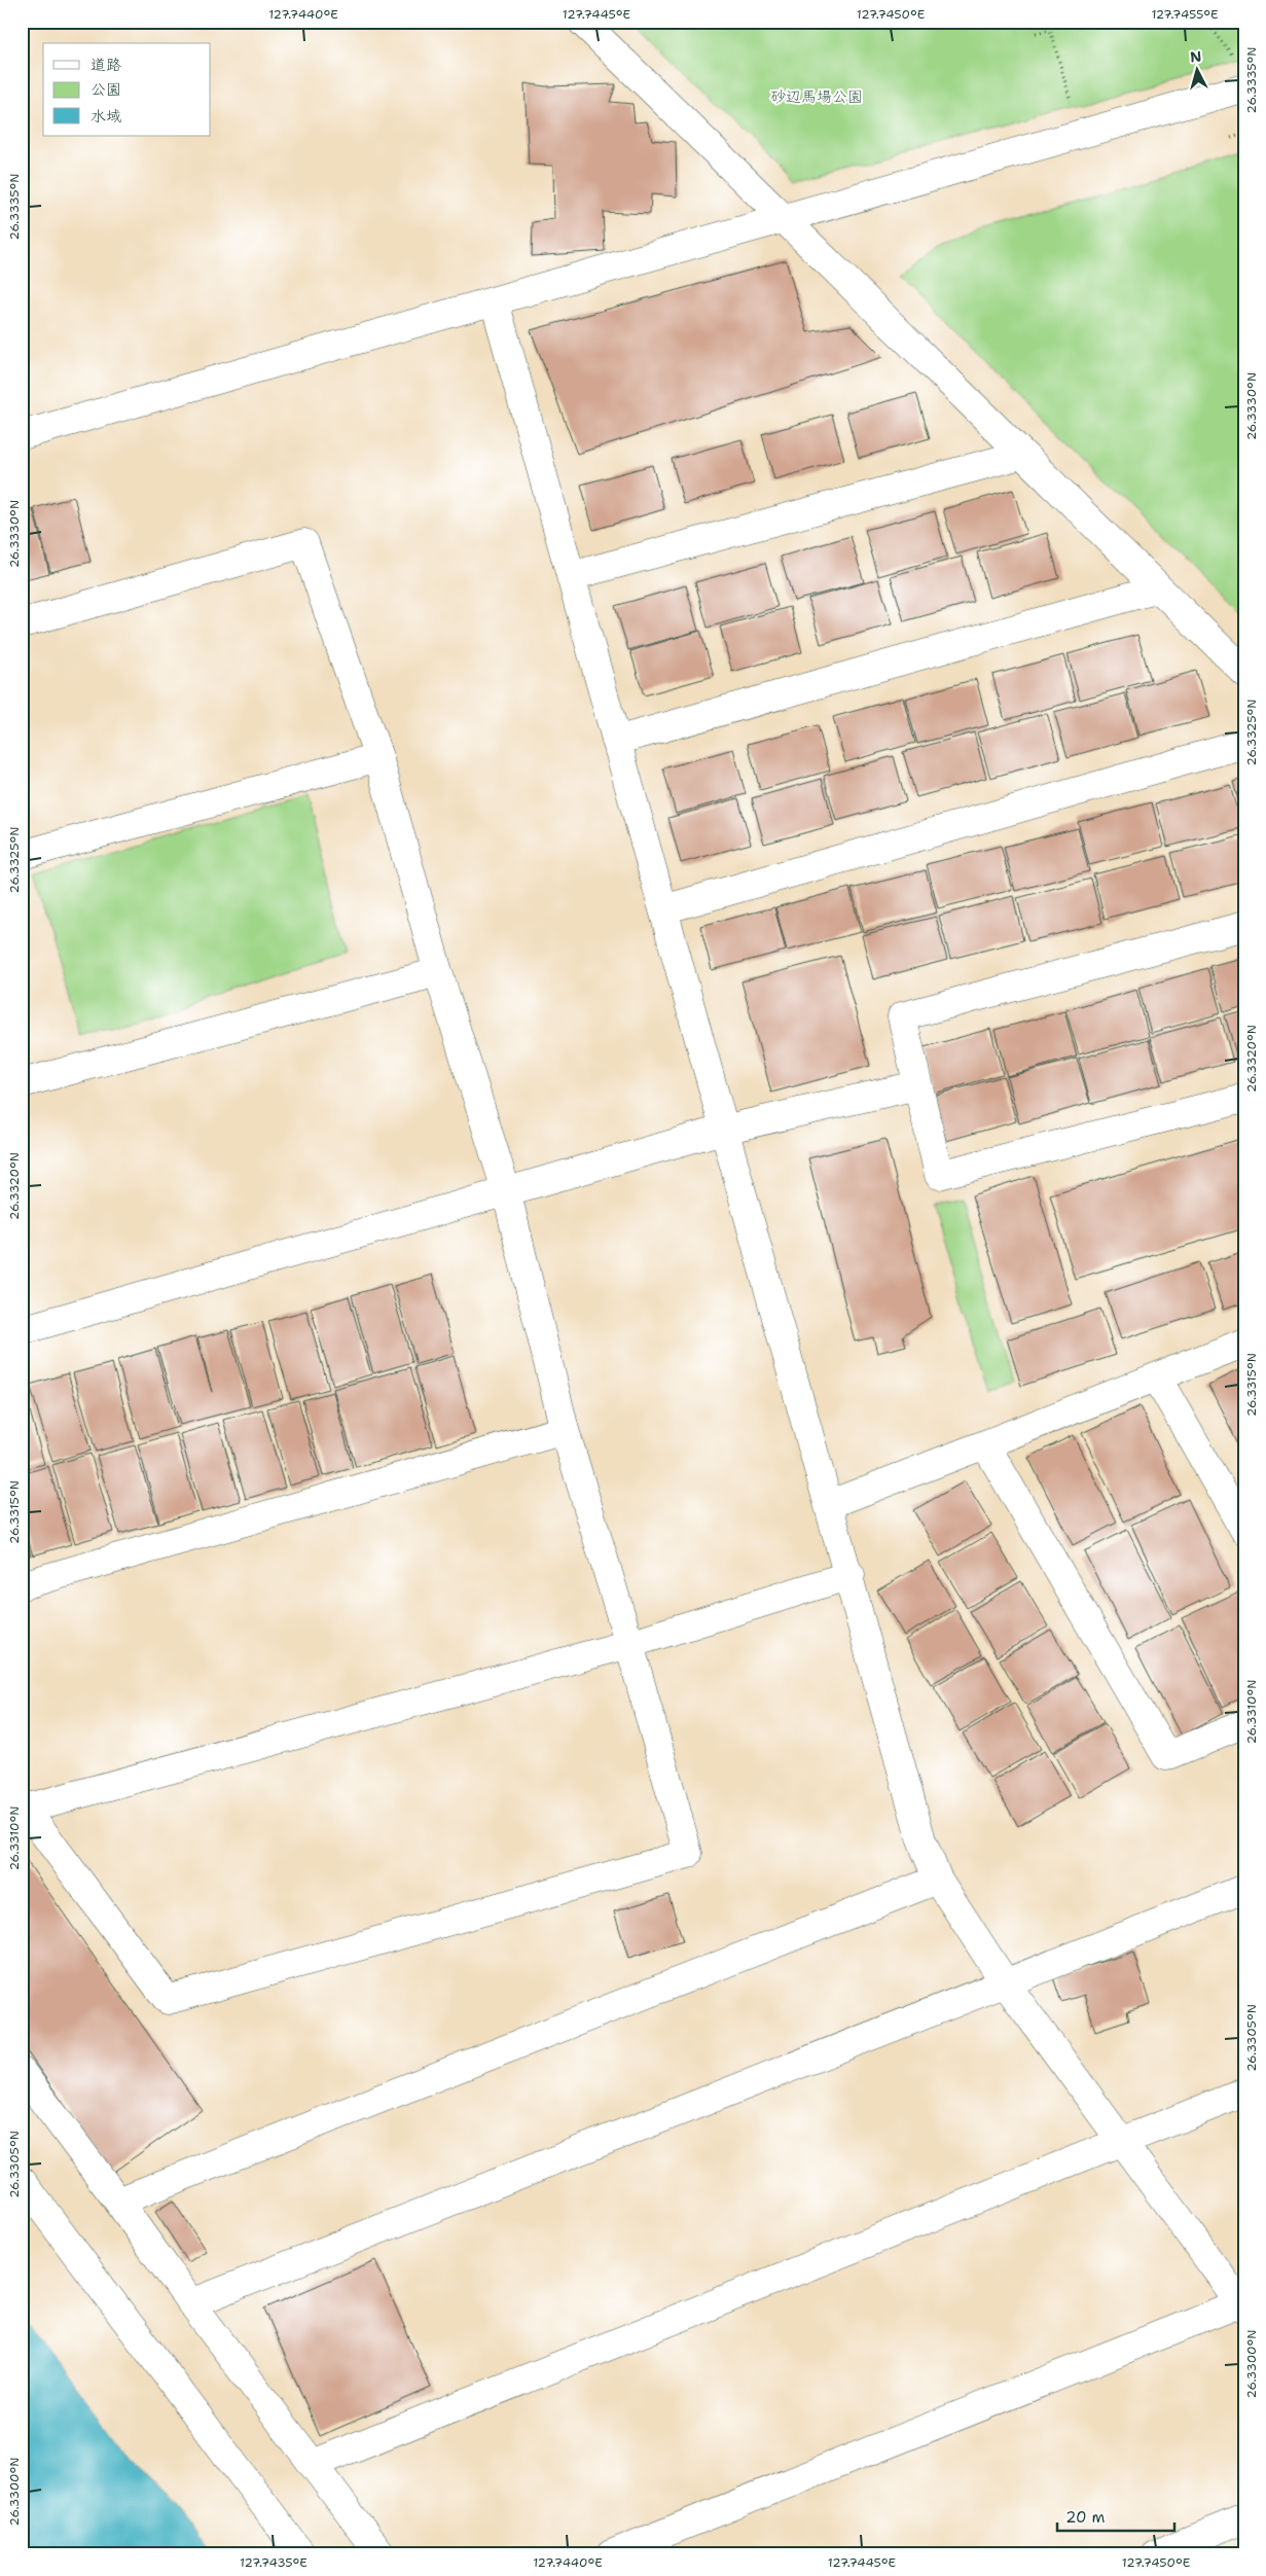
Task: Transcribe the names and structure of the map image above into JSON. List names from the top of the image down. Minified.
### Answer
{"parks":["砂辺馬場公園"],"legend":["道路","公園","水域"],"scale_bar":"20 m","north":"top","coordinates":["127.7440°E","127.7445°E","127.7450°E","127.7455°E","26.3335°N","26.3330°N","26.3325°N","26.3320°N","26.3315°N","26.3310°N","26.3305°N","26.3300°N","127.7435°E"]}
